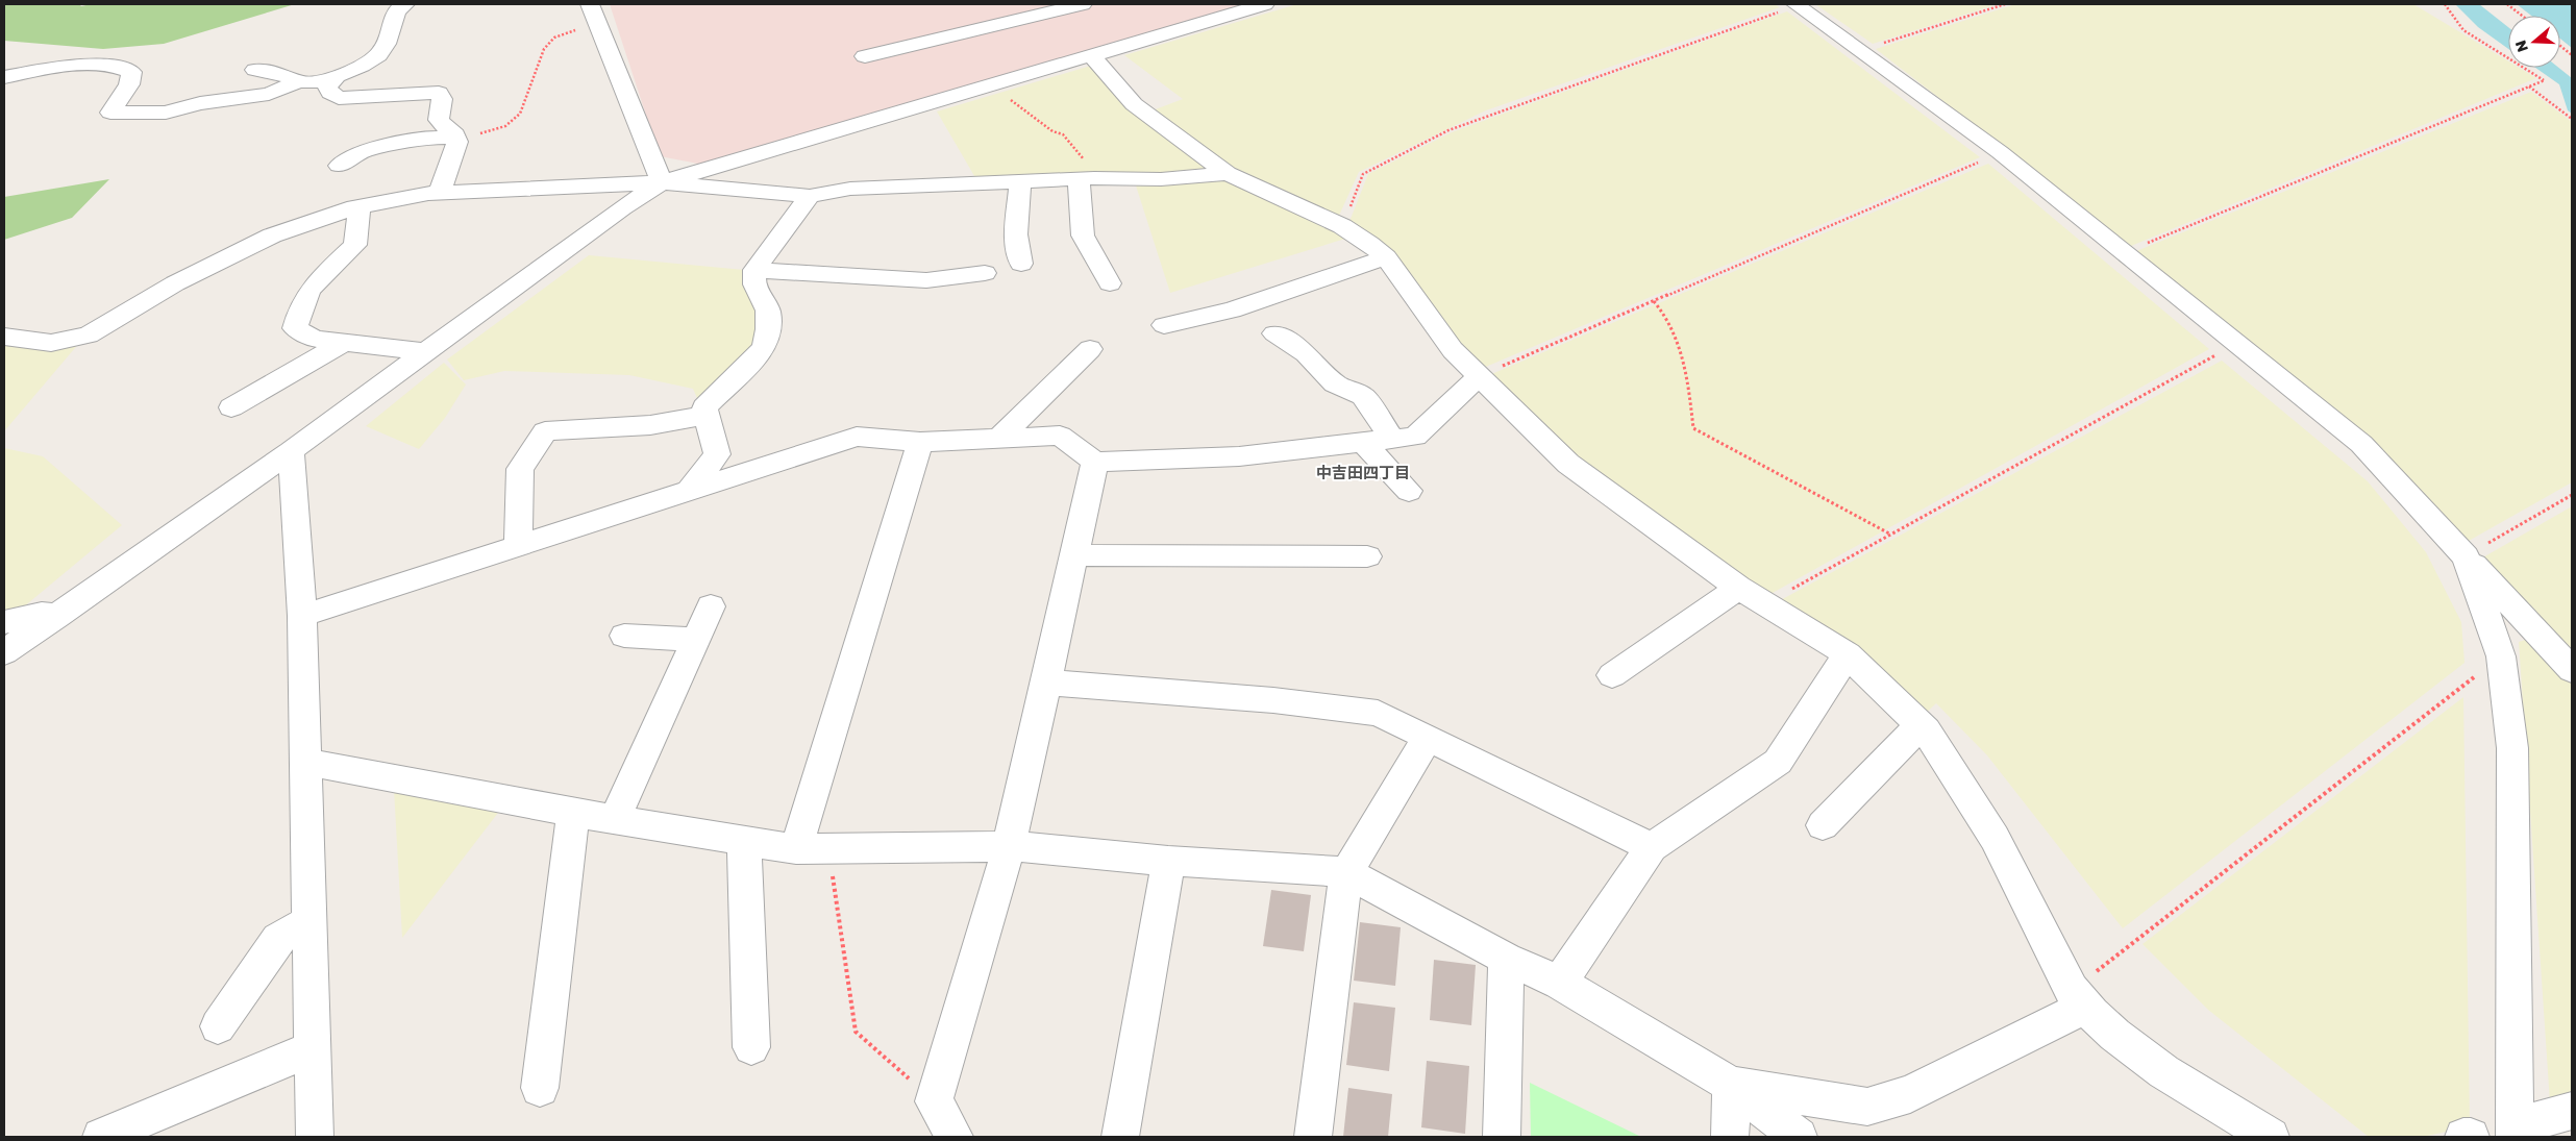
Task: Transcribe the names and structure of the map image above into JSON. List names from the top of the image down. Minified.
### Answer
{"districts":["中吉田四丁目"],"north":"left"}
